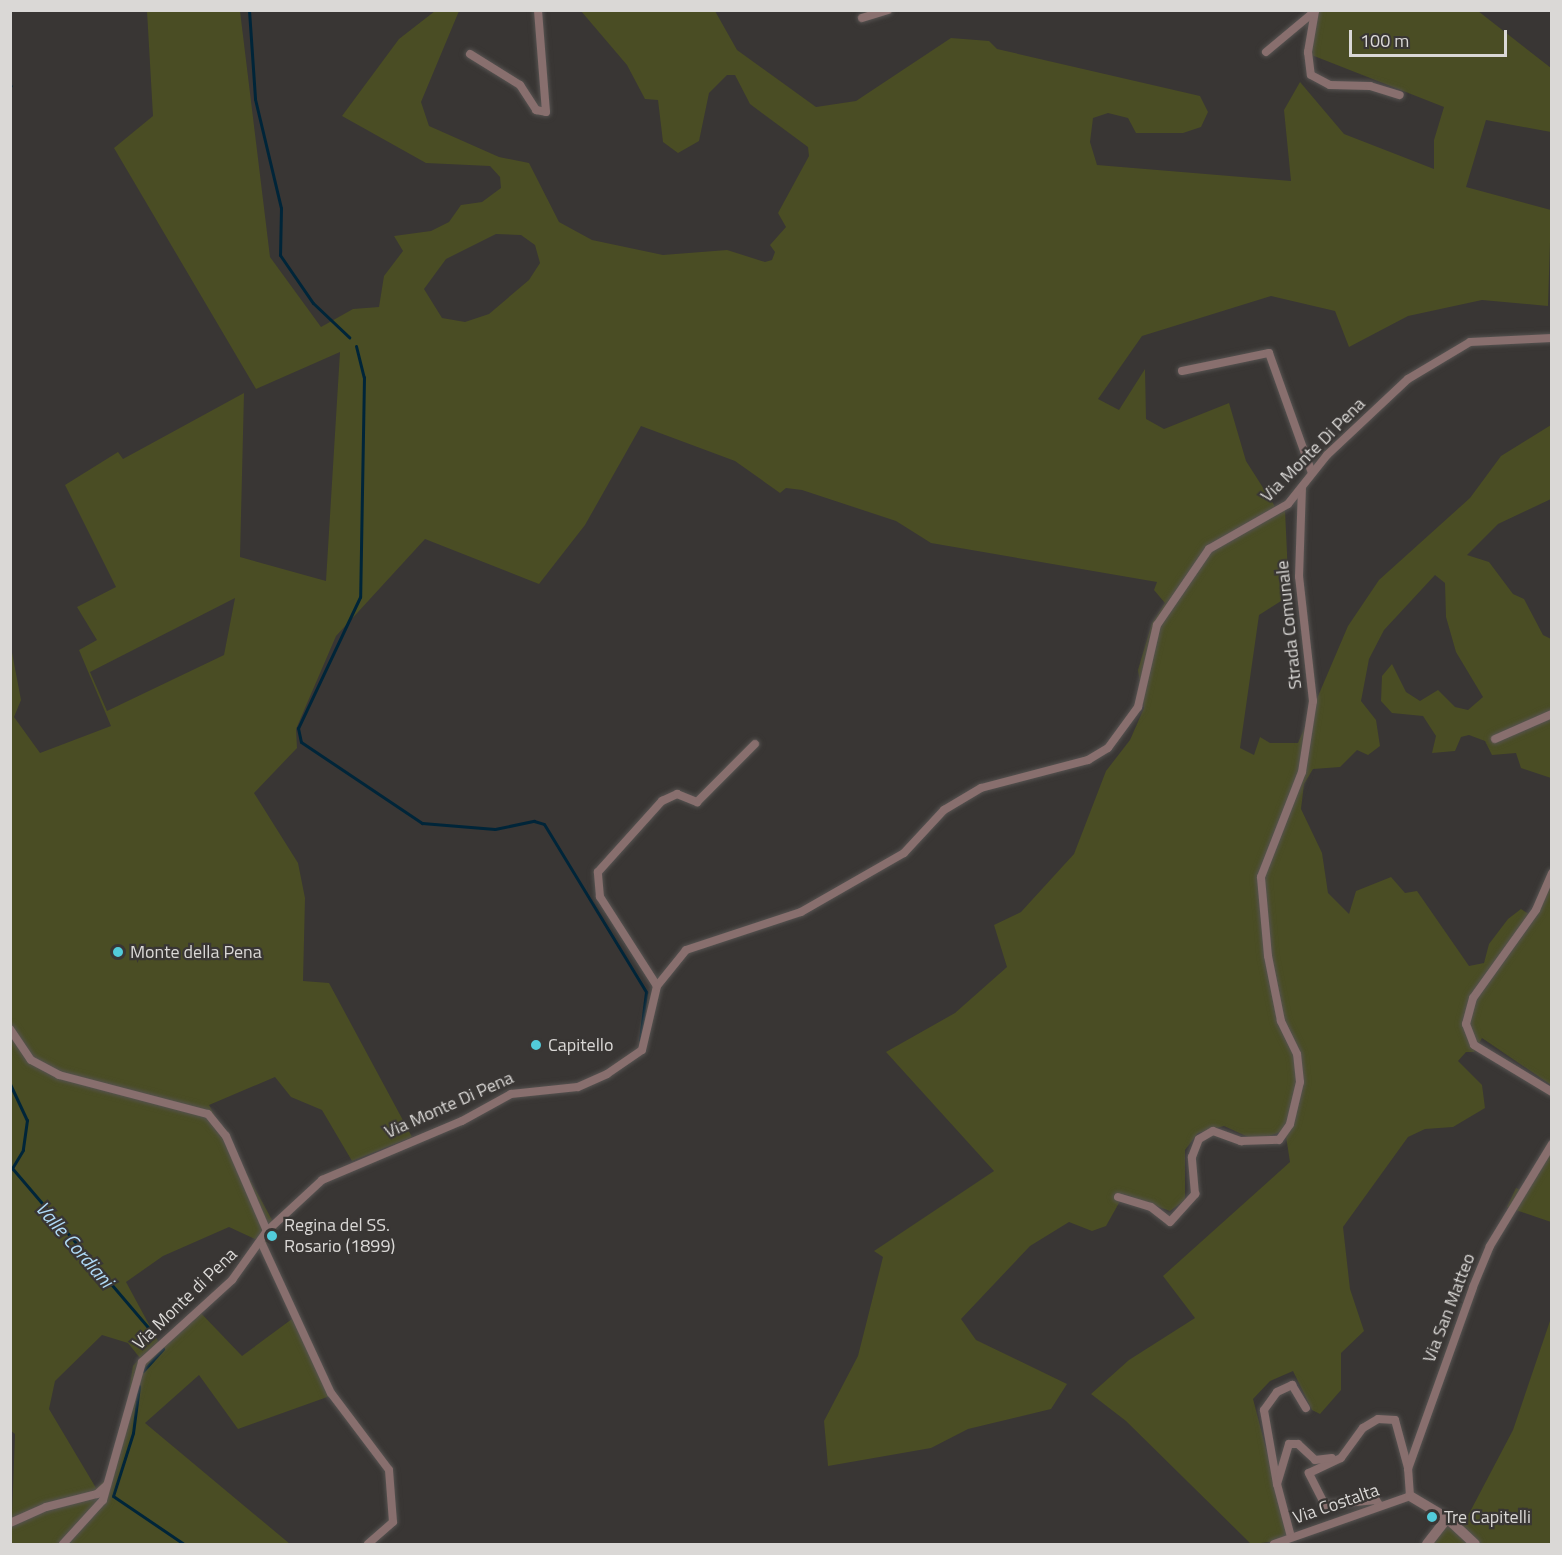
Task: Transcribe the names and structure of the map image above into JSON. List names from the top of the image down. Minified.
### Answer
{"streets":{"street":["Via Monte Di Pena","Strada Comunale","Via Monte di Pena","Via San Matteo","Via Costalta"]},"crossings":[["Via Monte Di Pena","Strada Comunale"],["Via Monte Di Pena","Via Monte di Pena"],["Via San Matteo","Via Costalta"]],"water":["Valle Cordiani"],"places":["Monte della Pena","Capitello","Regina del SS. Rosario (1899)","Tre Capitelli"],"scale_bar":"100 m"}
